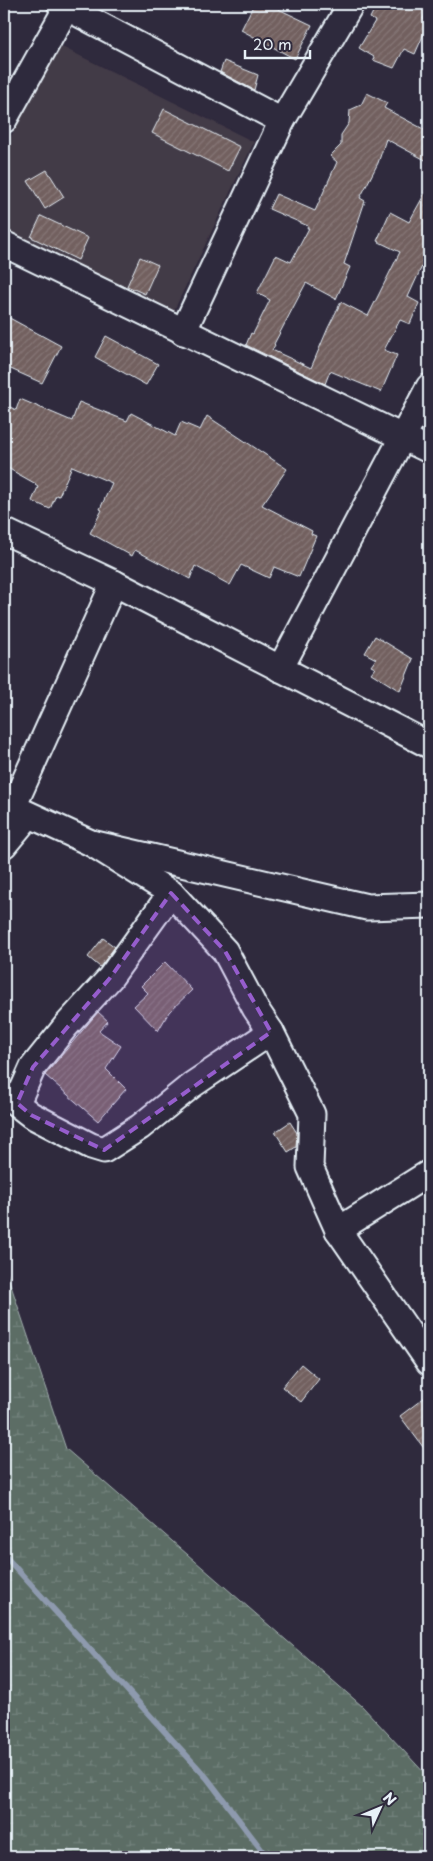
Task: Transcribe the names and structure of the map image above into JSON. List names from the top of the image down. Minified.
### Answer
{"scale_bar":"20 m","north":"top right"}
